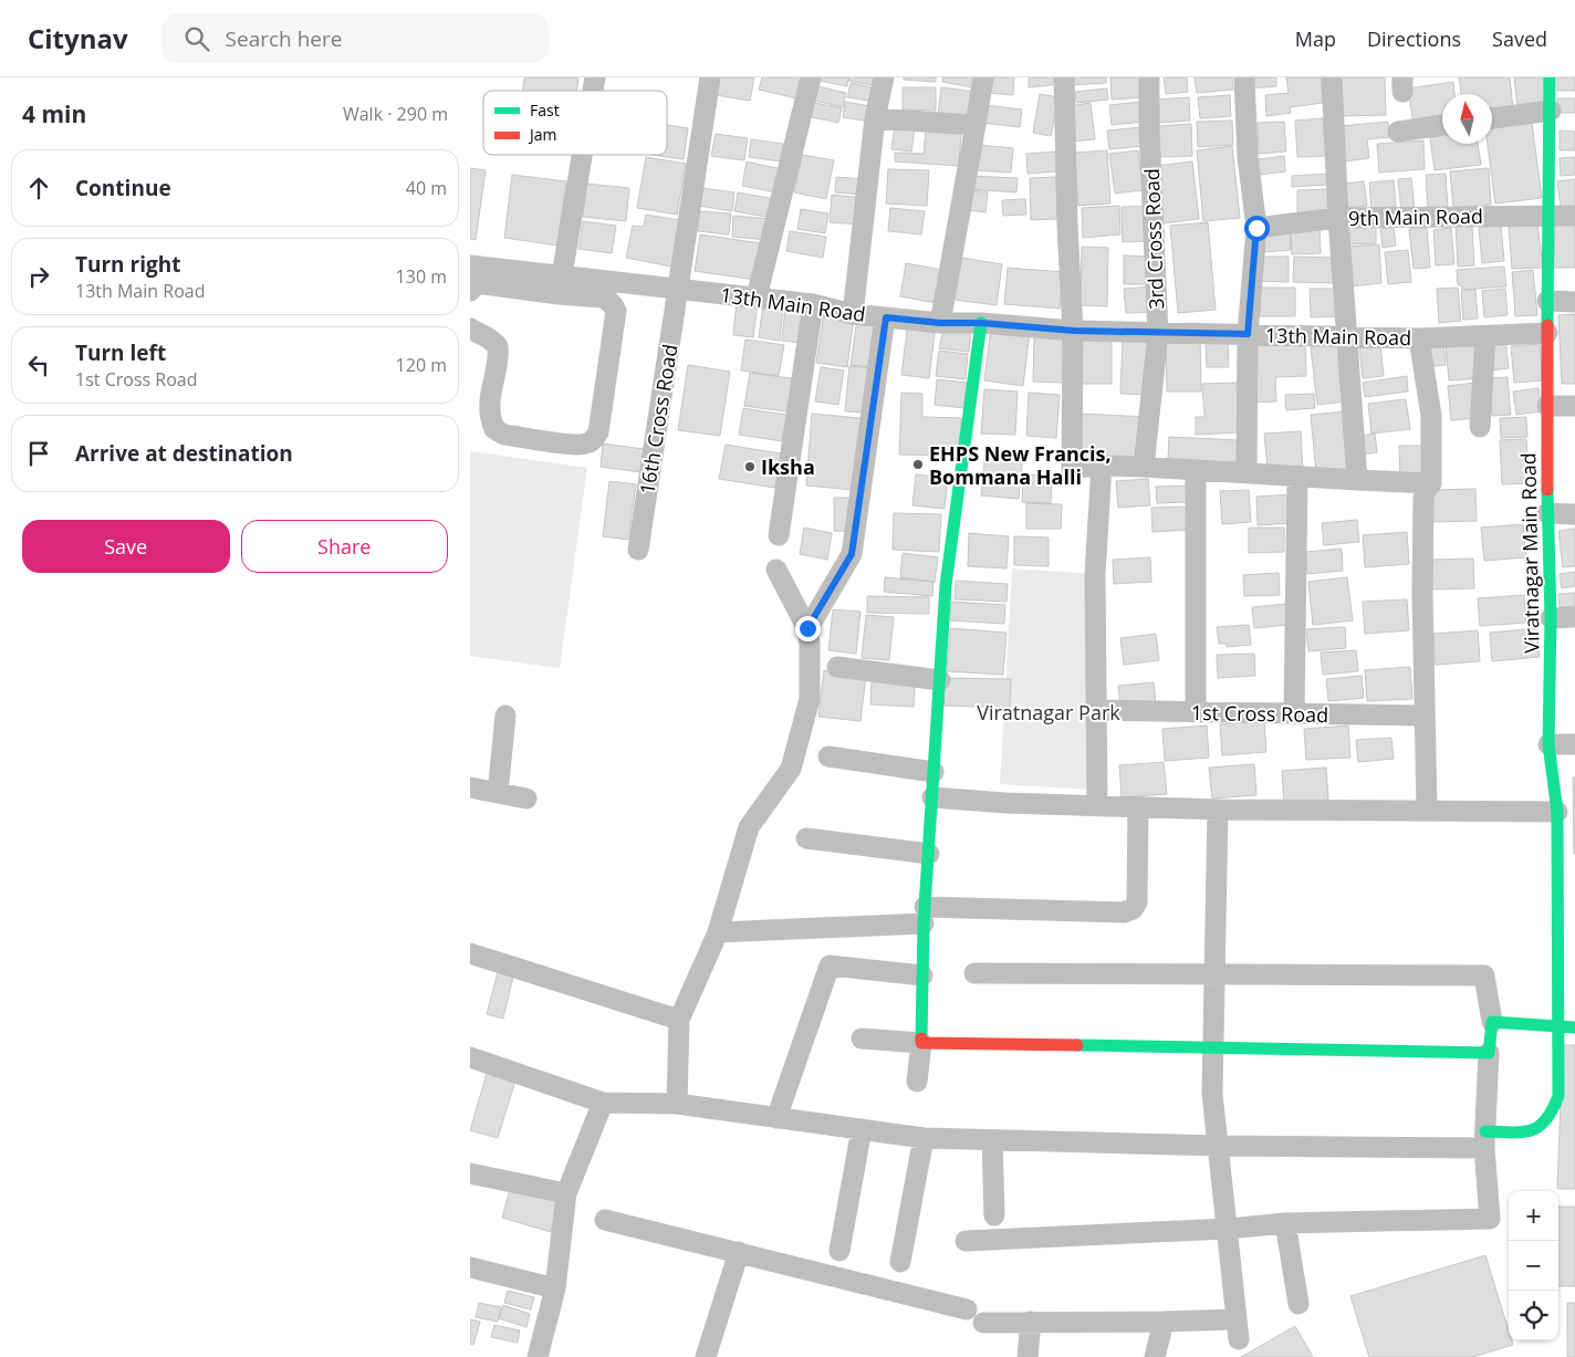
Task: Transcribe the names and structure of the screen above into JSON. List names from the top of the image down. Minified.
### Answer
{"streets":{"street":["9th Main Road","3rd Cross Road","13th Main Road","16th Cross Road","Viratnagar Main Road","1st Cross Road"]},"crossings":[["9th Main Road","Viratnagar Main Road"],["3rd Cross Road","13th Main Road"],["13th Main Road","16th Cross Road"],["13th Main Road","Viratnagar Main Road"]],"parks":["Viratnagar Park"],"places":["EHPS New Francis, Bommana Halli","Iksha"],"legend":["Fast","Jam"],"north":"top","page":{"header":"Citynav","search":"Search here","nav":["Map","Directions","Saved"],"heading":["4 min","Walk · 290 m"],"list":[["Continue","40 m"],["Turn right","13th Main Road","130 m"],["Turn left","1st Cross Road","120 m"],"Arrive at destination"],"buttons":["Save","Share"],"map_buttons":["+","−"]}}
